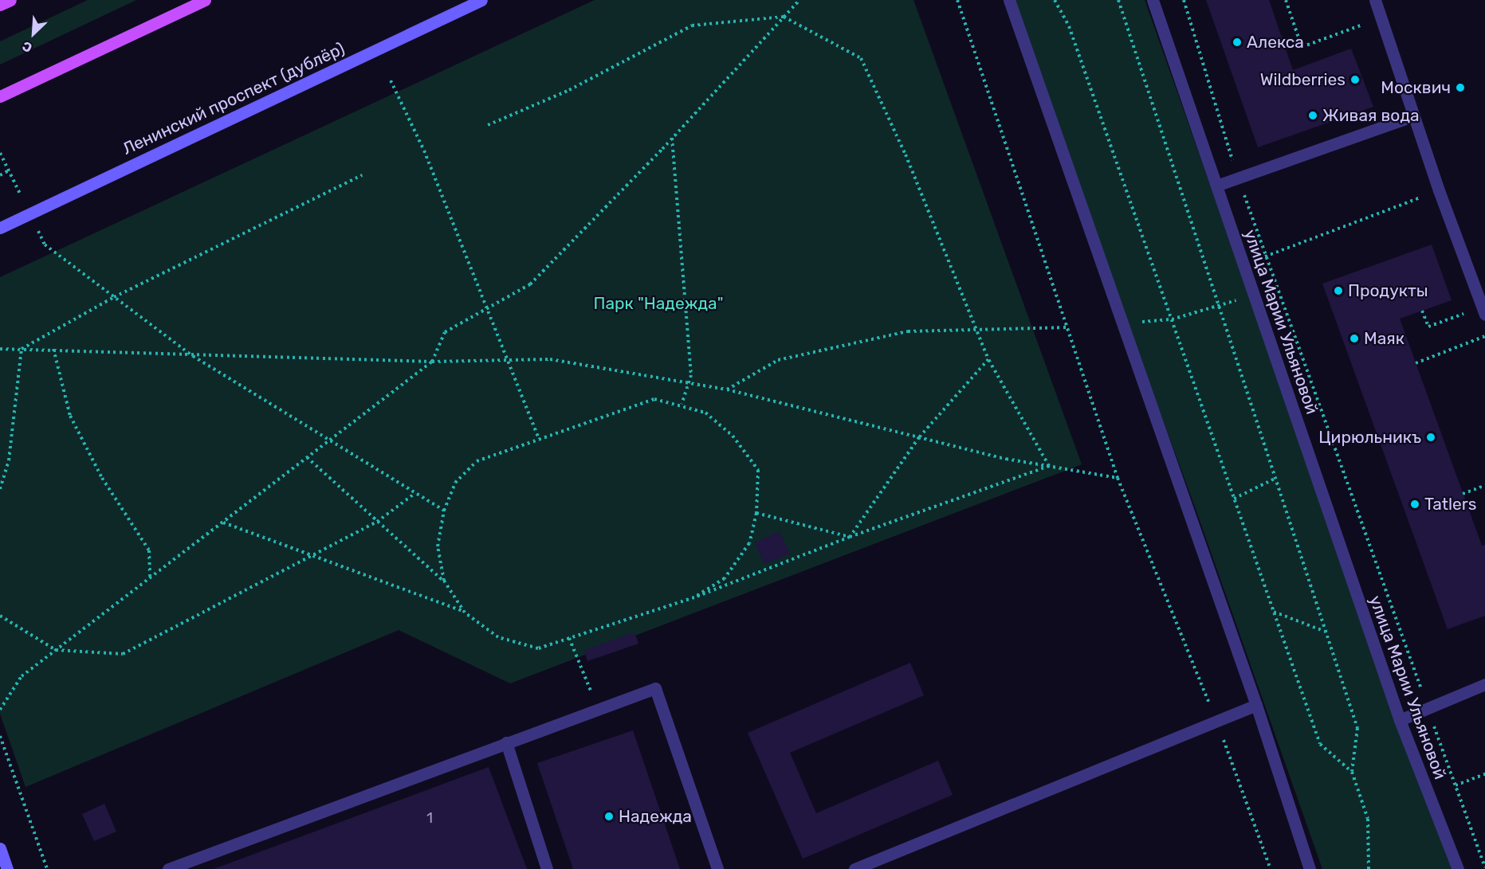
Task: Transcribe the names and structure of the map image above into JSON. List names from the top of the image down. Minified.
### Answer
{"streets":{"street":["Ленинский проспект (дублёр)","улица Марии Ульяновой"]},"parks":["Парк \"Надежда\""],"places":["Алекса","Wildberries","Москвич","Живая вода","Продукты","Маяк","Цирюльникъ","Tatlers","Надежда"],"house_numbers":["1"],"north":"bottom left"}
